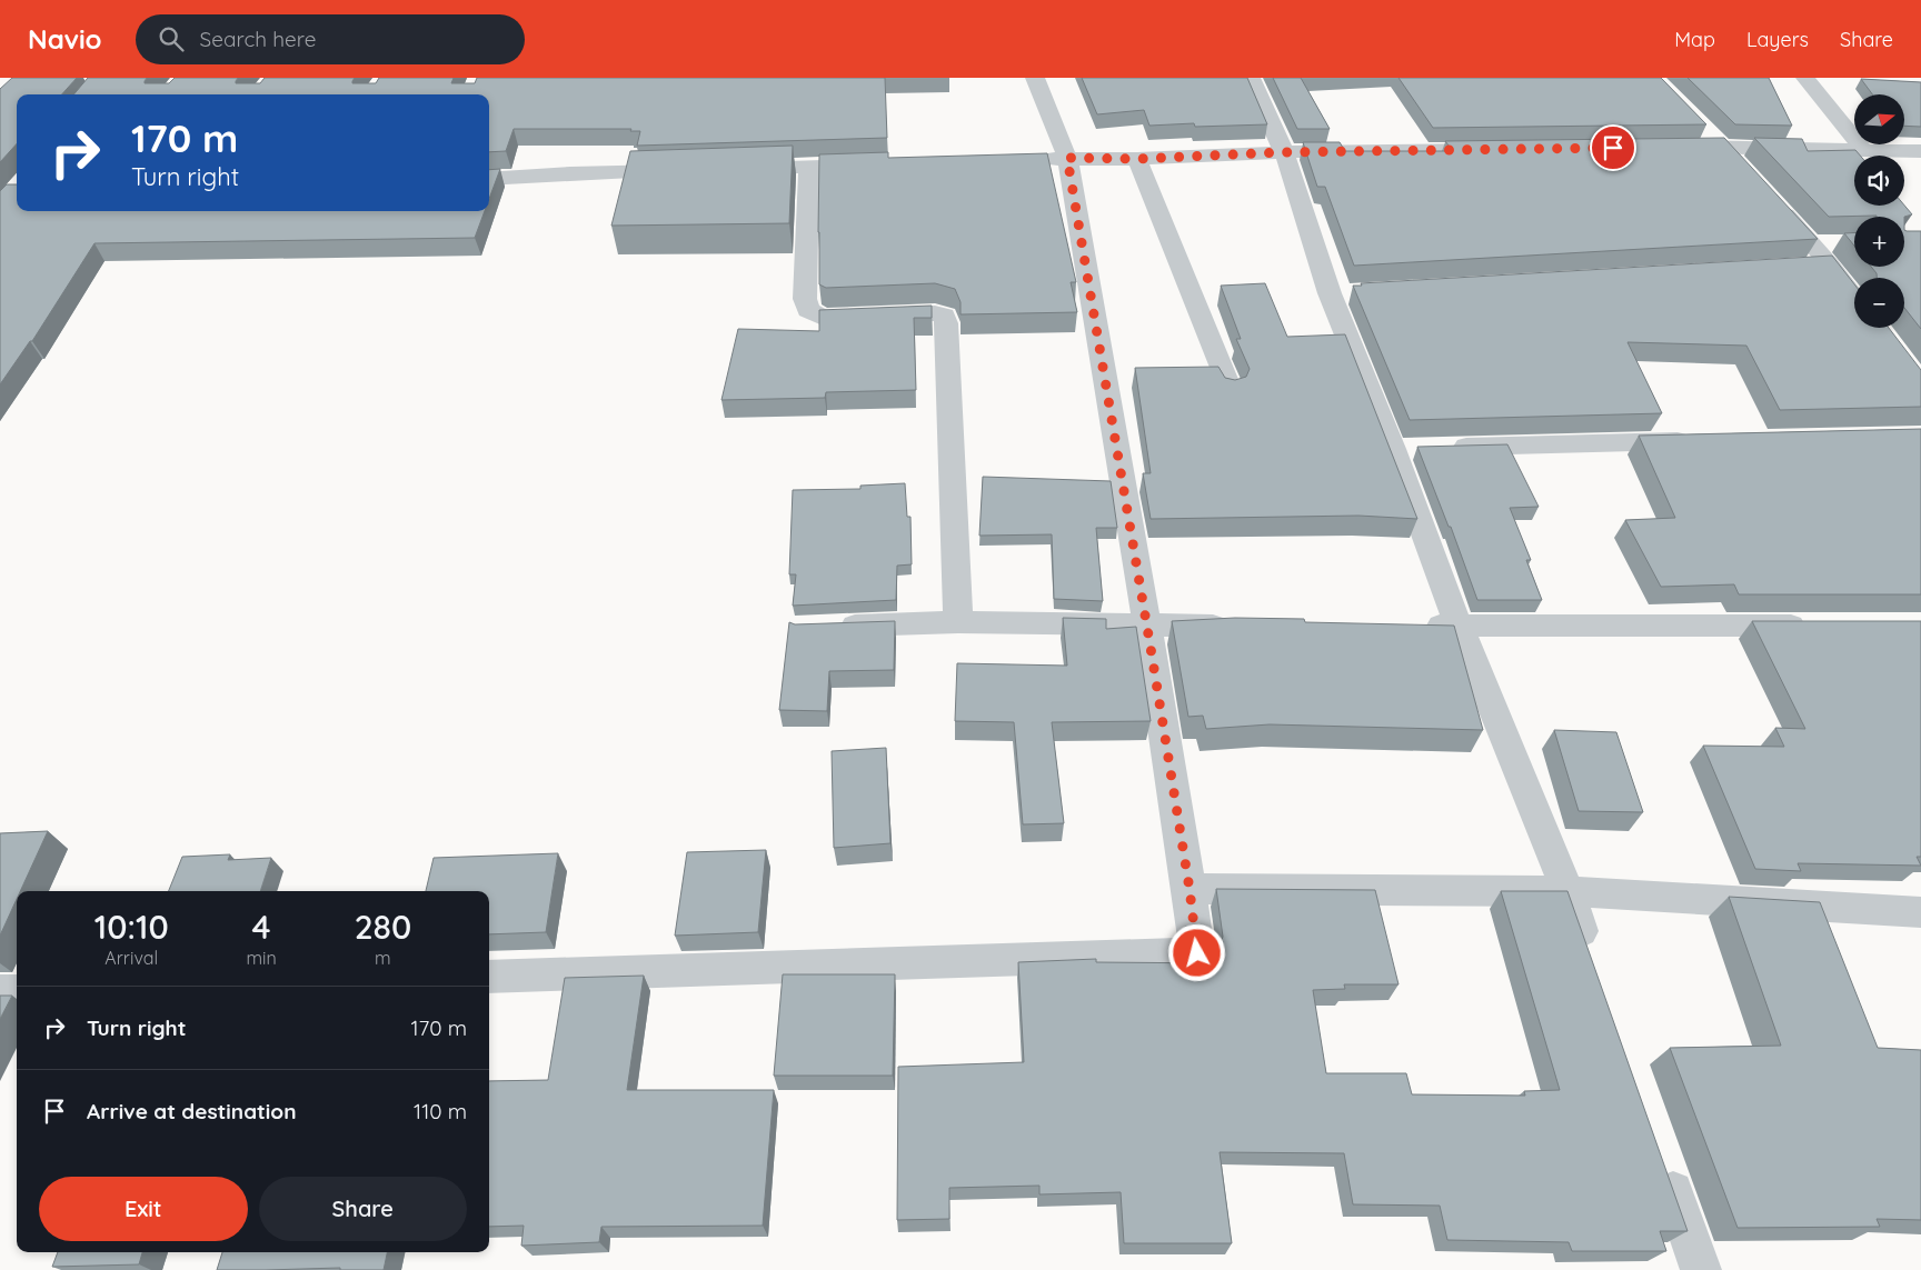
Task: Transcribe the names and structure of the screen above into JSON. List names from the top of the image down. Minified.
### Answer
{"north":"right","page":{"header":"Navio","search":"Search here","nav":["Map","Layers","Share"],"map_buttons":["+","−"],"turn":["170 m","Turn right"],"eta":["10:10","Arrival","4","min","280","m"],"list":[{"name":"Turn right","value":"170 m"},{"name":"Arrive at destination","value":"110 m"}],"buttons":["Exit","Share"]}}
